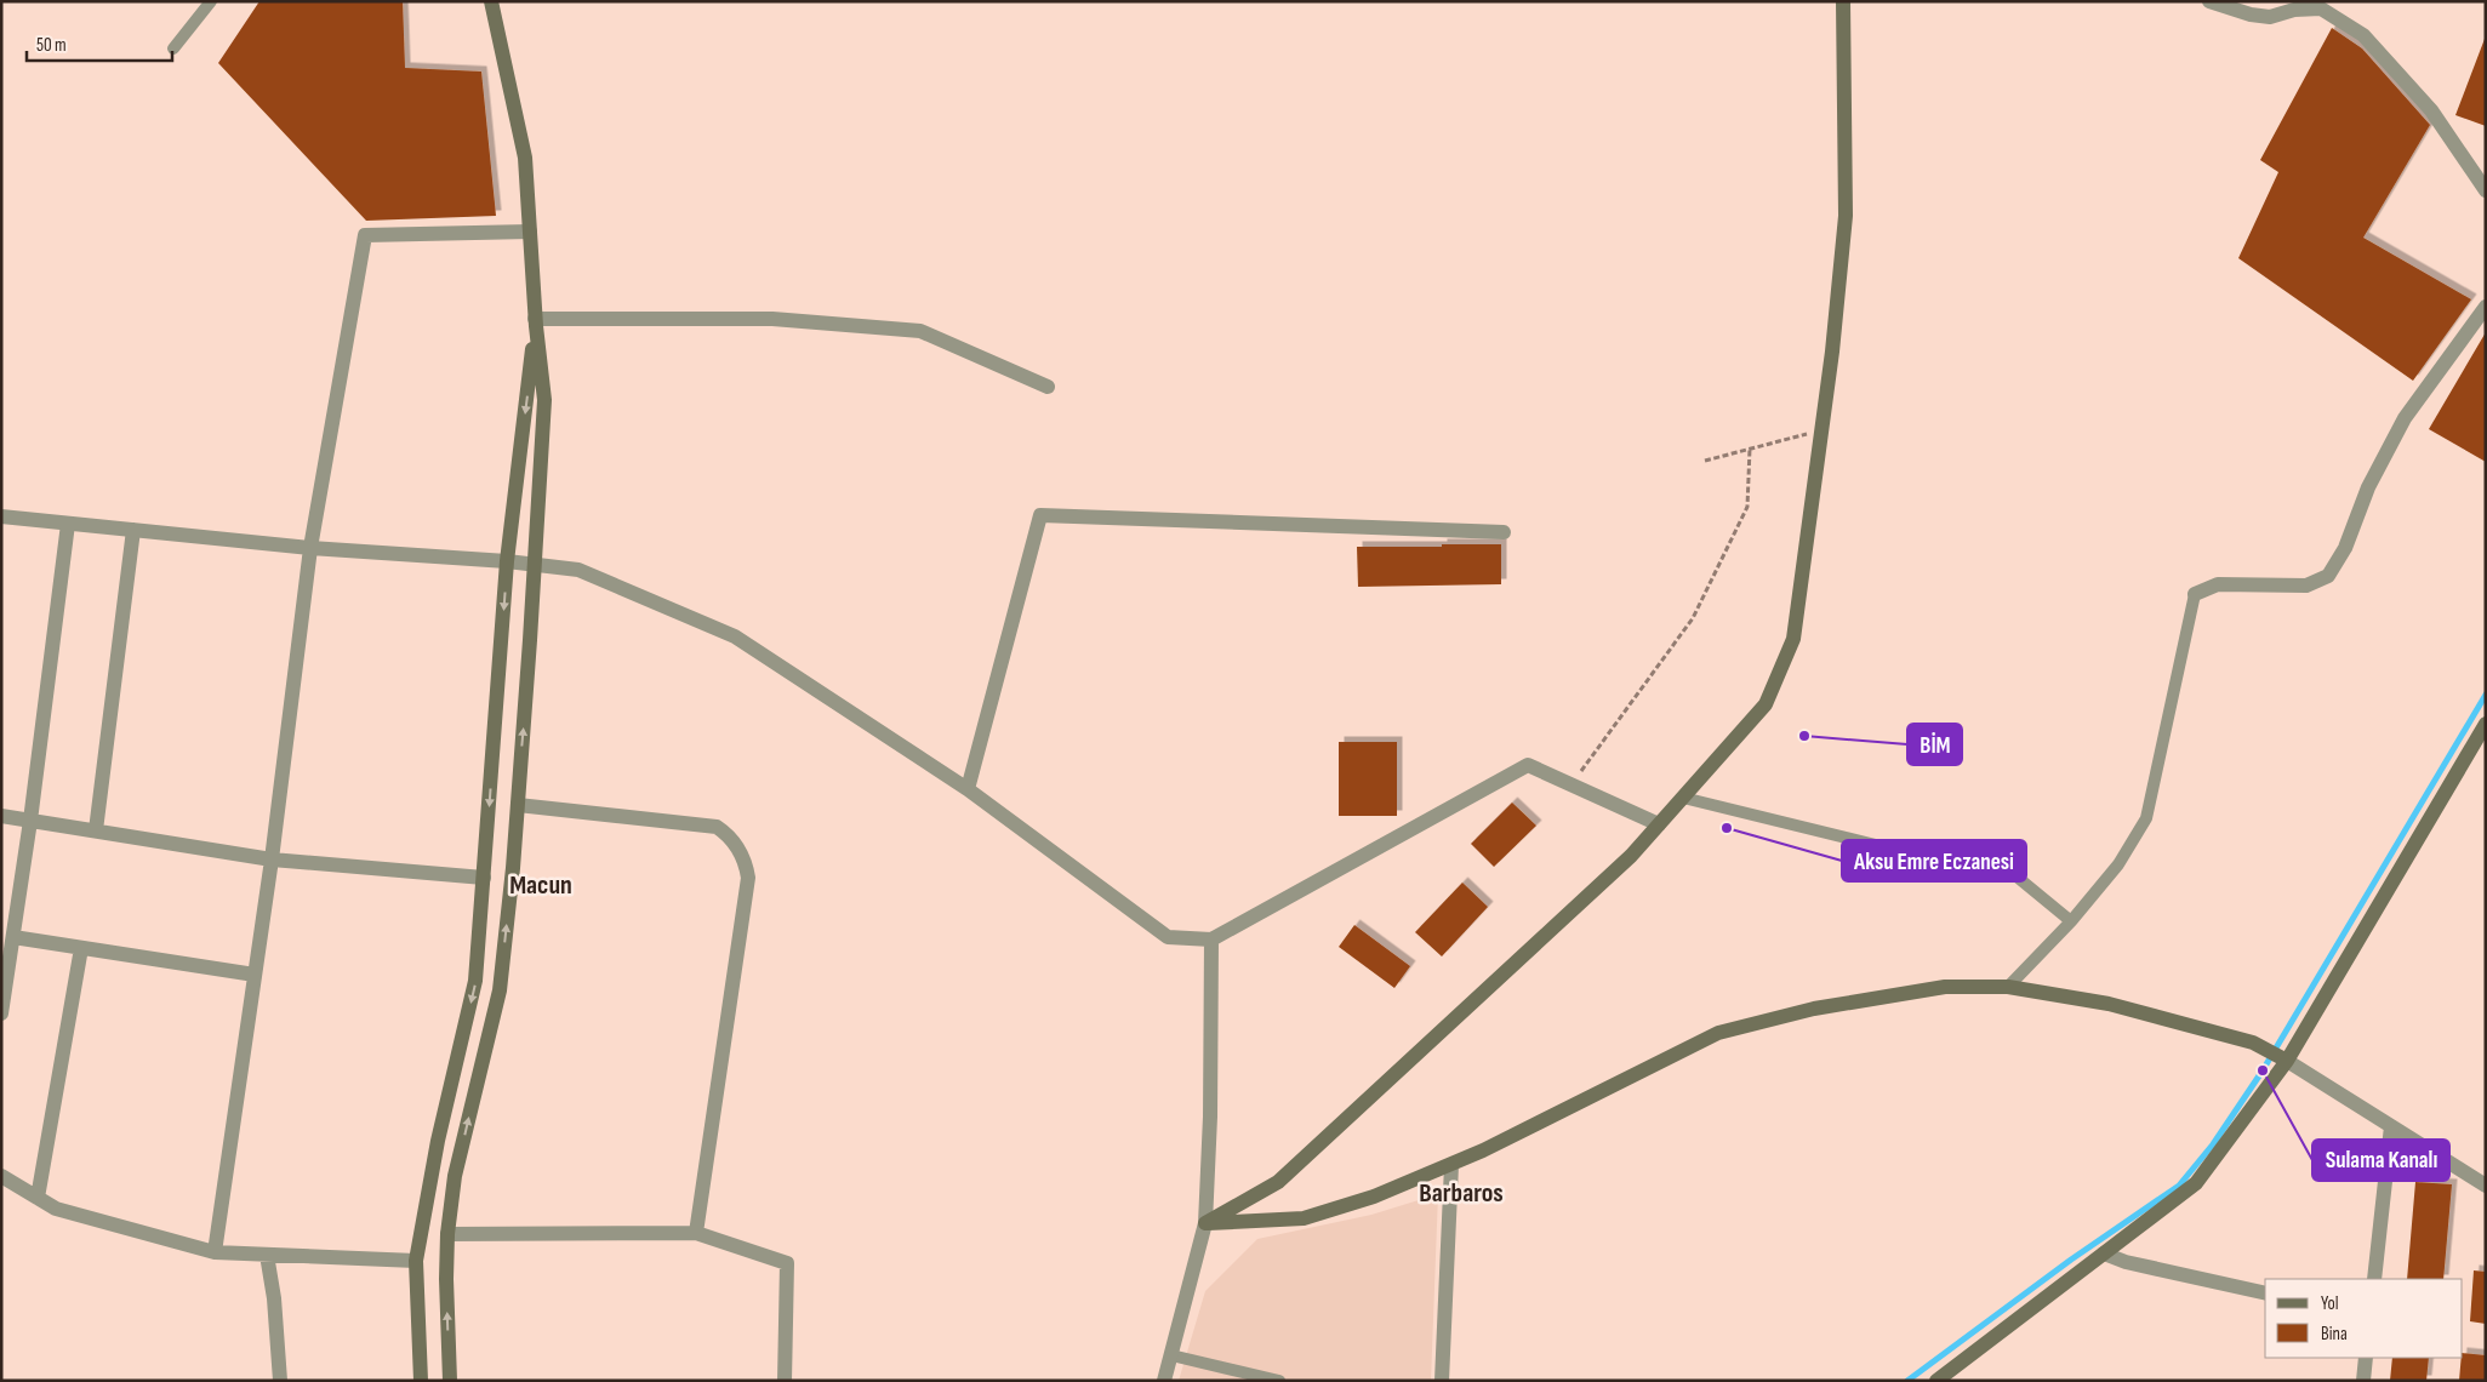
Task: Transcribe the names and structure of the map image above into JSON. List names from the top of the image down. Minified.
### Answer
{"districts":["Macun","Barbaros"],"places":["BİM","Aksu Emre Eczanesi","Sulama Kanalı"],"legend":["Yol","Bina"],"scale_bar":"50 m"}
